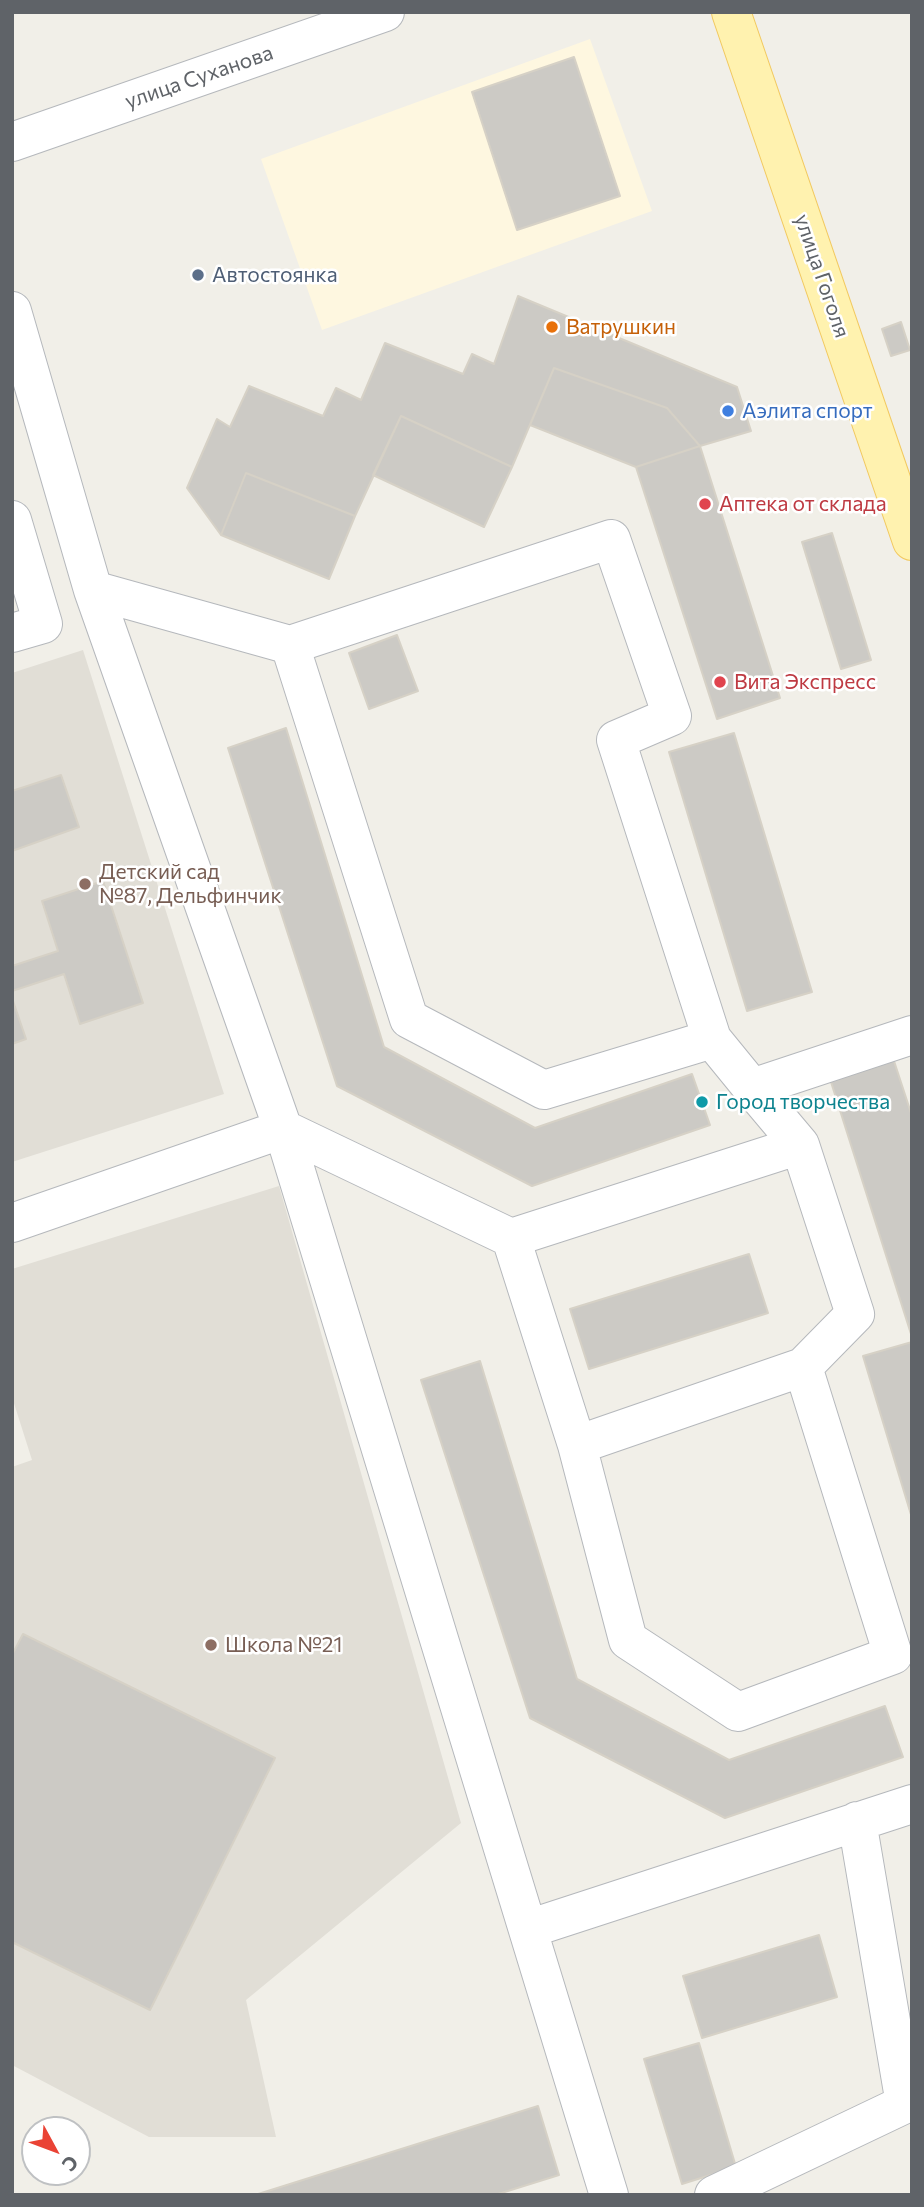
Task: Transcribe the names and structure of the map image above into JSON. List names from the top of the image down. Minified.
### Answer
{"streets":{"main road":["улица Гоголя"],"street":["улица Суханова"]},"places":["Автостоянка","Ватрушкин","Аэлита спорт","Аптека от склада","Вита Экспресс","Детский сад №87, Дельфинчик","Город творчества","Школа №21"],"north":"bottom right"}
